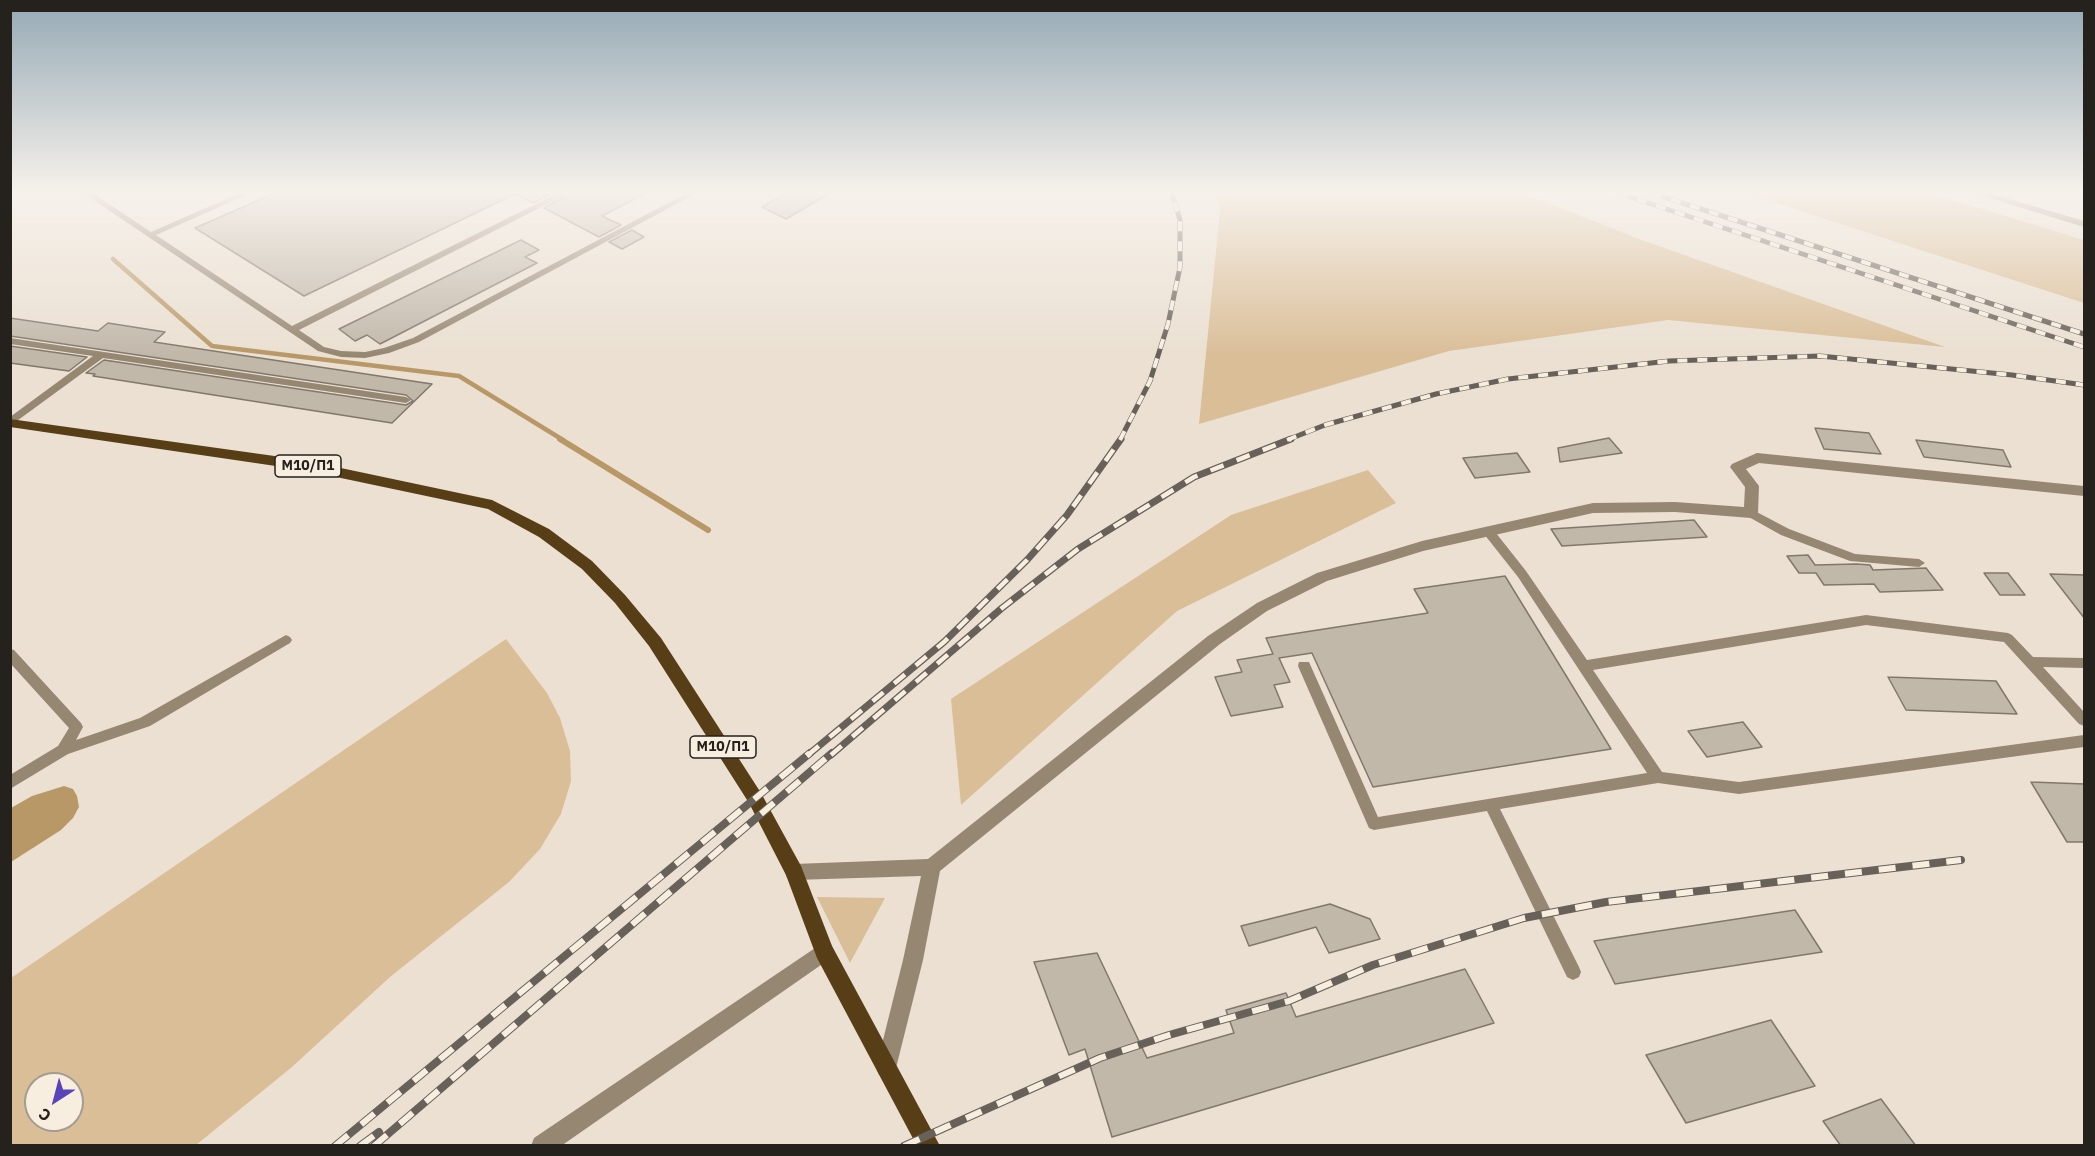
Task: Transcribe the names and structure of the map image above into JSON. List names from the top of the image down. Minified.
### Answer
{"streets":{"main road":["М10/П1"]},"north":"bottom left"}
